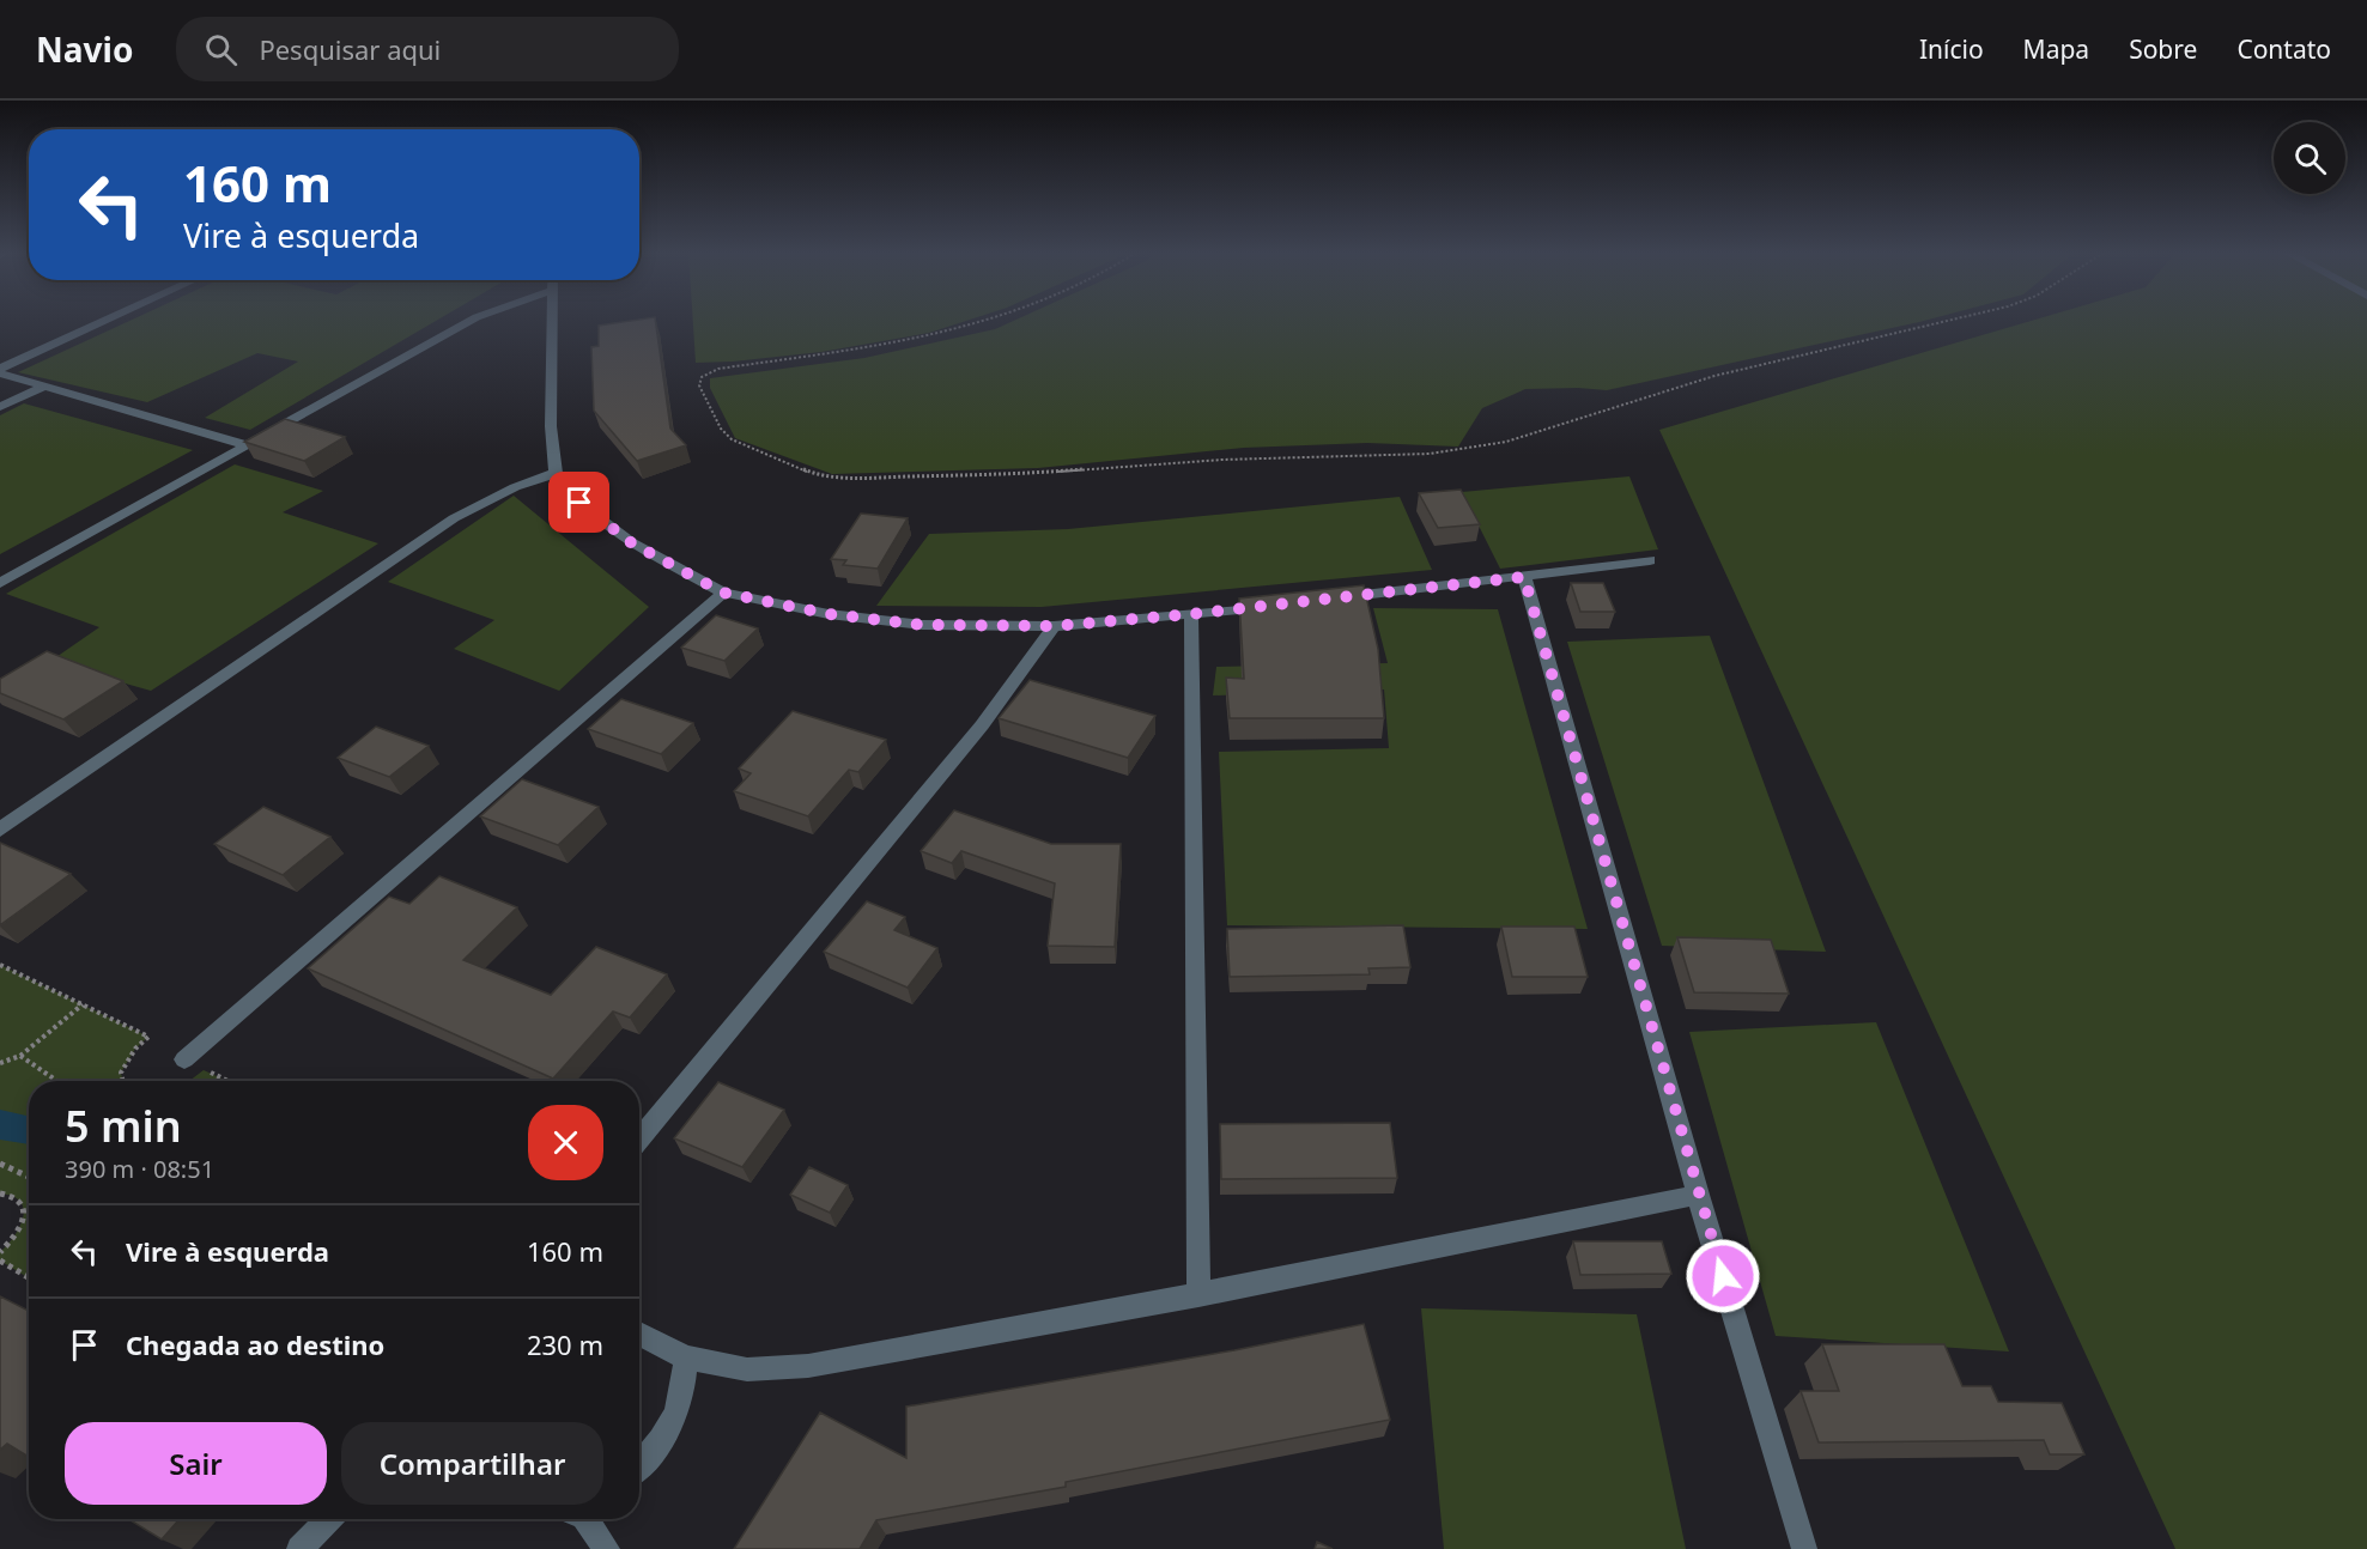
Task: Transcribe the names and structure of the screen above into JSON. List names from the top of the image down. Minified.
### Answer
{"page":{"header":"Navio","search":"Pesquisar aqui","nav":["Início","Mapa","Sobre","Contato"],"turn":["160 m","Vire à esquerda"],"heading":["5 min","390 m · 08:51"],"list":[{"name":"Vire à esquerda","value":"160 m"},{"name":"Chegada ao destino","value":"230 m"}],"buttons":["Sair","Compartilhar"]}}
